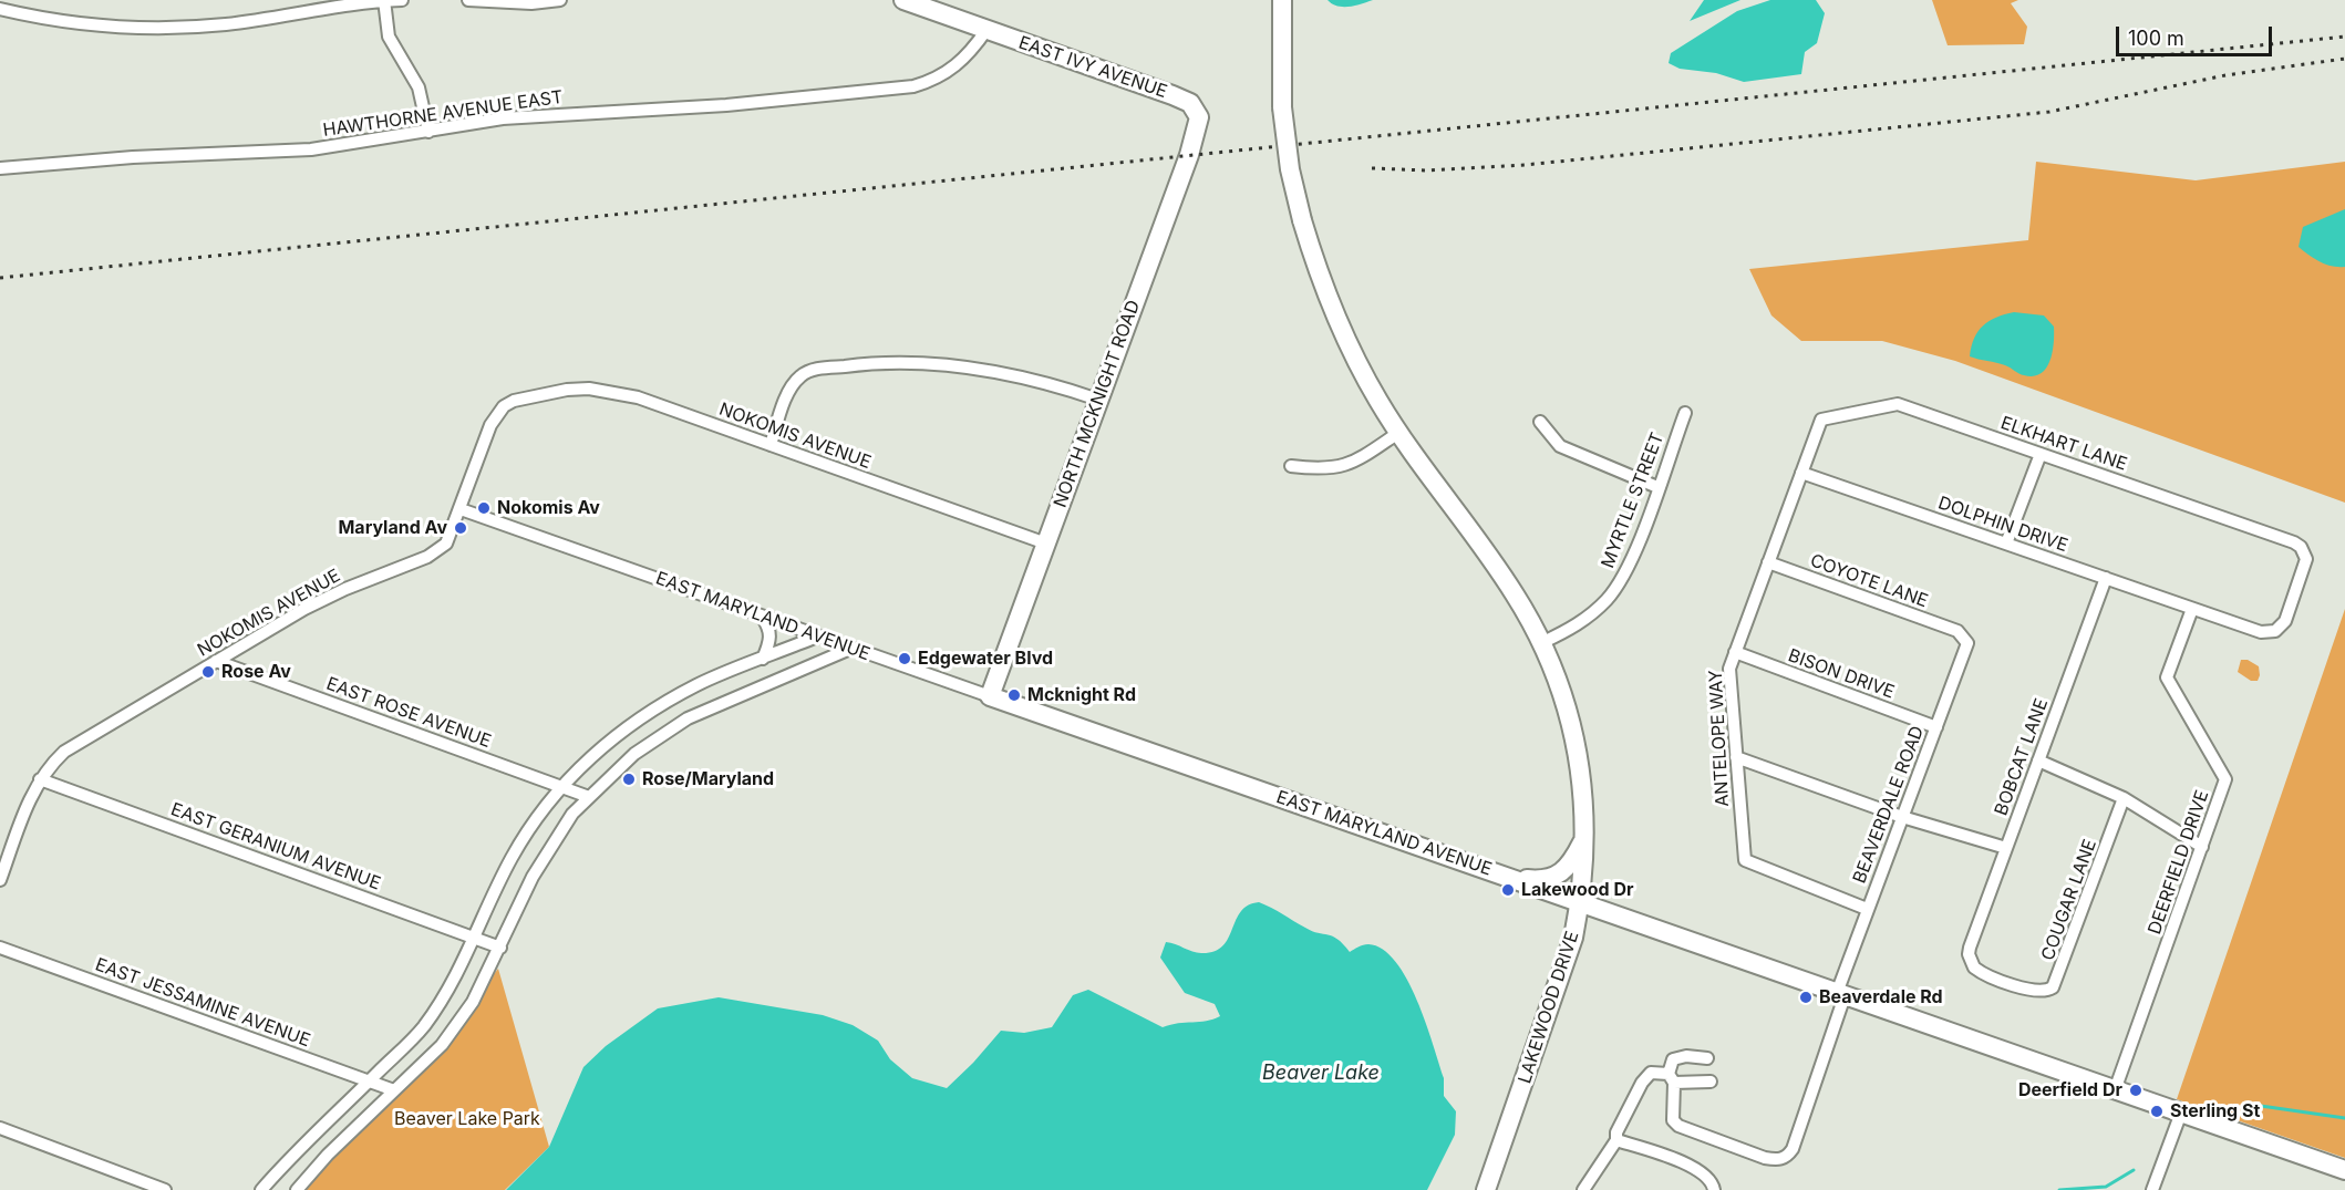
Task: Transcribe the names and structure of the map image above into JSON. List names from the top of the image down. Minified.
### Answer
{"streets":{"street":["EAST IVY AVENUE","HAWTHORNE AVENUE EAST","NORTH MCKNIGHT ROAD","NOKOMIS AVENUE","ELKHART LANE","MYRTLE STREET","DOLPHIN DRIVE","COYOTE LANE","EAST MARYLAND AVENUE","BISON DRIVE","EAST ROSE AVENUE","ANTELOPE WAY","BOBCAT LANE","BEAVERDALE ROAD","EAST GERANIUM AVENUE","DEERFIELD DRIVE","COUGAR LANE","EAST JESSAMINE AVENUE","LAKEWOOD DRIVE"]},"crossings":[["EAST IVY AVENUE","HAWTHORNE AVENUE EAST"],["EAST IVY AVENUE","NORTH MCKNIGHT ROAD"],["NORTH MCKNIGHT ROAD","NOKOMIS AVENUE"],["NORTH MCKNIGHT ROAD","EAST MARYLAND AVENUE"],["NOKOMIS AVENUE","EAST MARYLAND AVENUE"],["NOKOMIS AVENUE","EAST ROSE AVENUE"],["NOKOMIS AVENUE","EAST GERANIUM AVENUE"],["ELKHART LANE","DOLPHIN DRIVE"],["ELKHART LANE","ANTELOPE WAY"],["ELKHART LANE","DEERFIELD DRIVE"],["MYRTLE STREET","LAKEWOOD DRIVE"],["DOLPHIN DRIVE","ANTELOPE WAY"],["DOLPHIN DRIVE","BOBCAT LANE"],["DOLPHIN DRIVE","DEERFIELD DRIVE"],["COYOTE LANE","ANTELOPE WAY"],["COYOTE LANE","BEAVERDALE ROAD"],["EAST MARYLAND AVENUE","BEAVERDALE ROAD"],["EAST MARYLAND AVENUE","DEERFIELD DRIVE"],["EAST MARYLAND AVENUE","LAKEWOOD DRIVE"],["BISON DRIVE","ANTELOPE WAY"],["BISON DRIVE","BEAVERDALE ROAD"],["ANTELOPE WAY","BEAVERDALE ROAD"],["BOBCAT LANE","COUGAR LANE"]],"water":["Beaver Lake"],"parks":["Beaver Lake Park"],"places":["Nokomis Av","Maryland Av","Edgewater Blvd","Rose Av","Mcknight Rd","Rose/Maryland","Lakewood Dr","Beaverdale Rd","Deerfield Dr","Sterling St"],"scale_bar":"100 m"}
